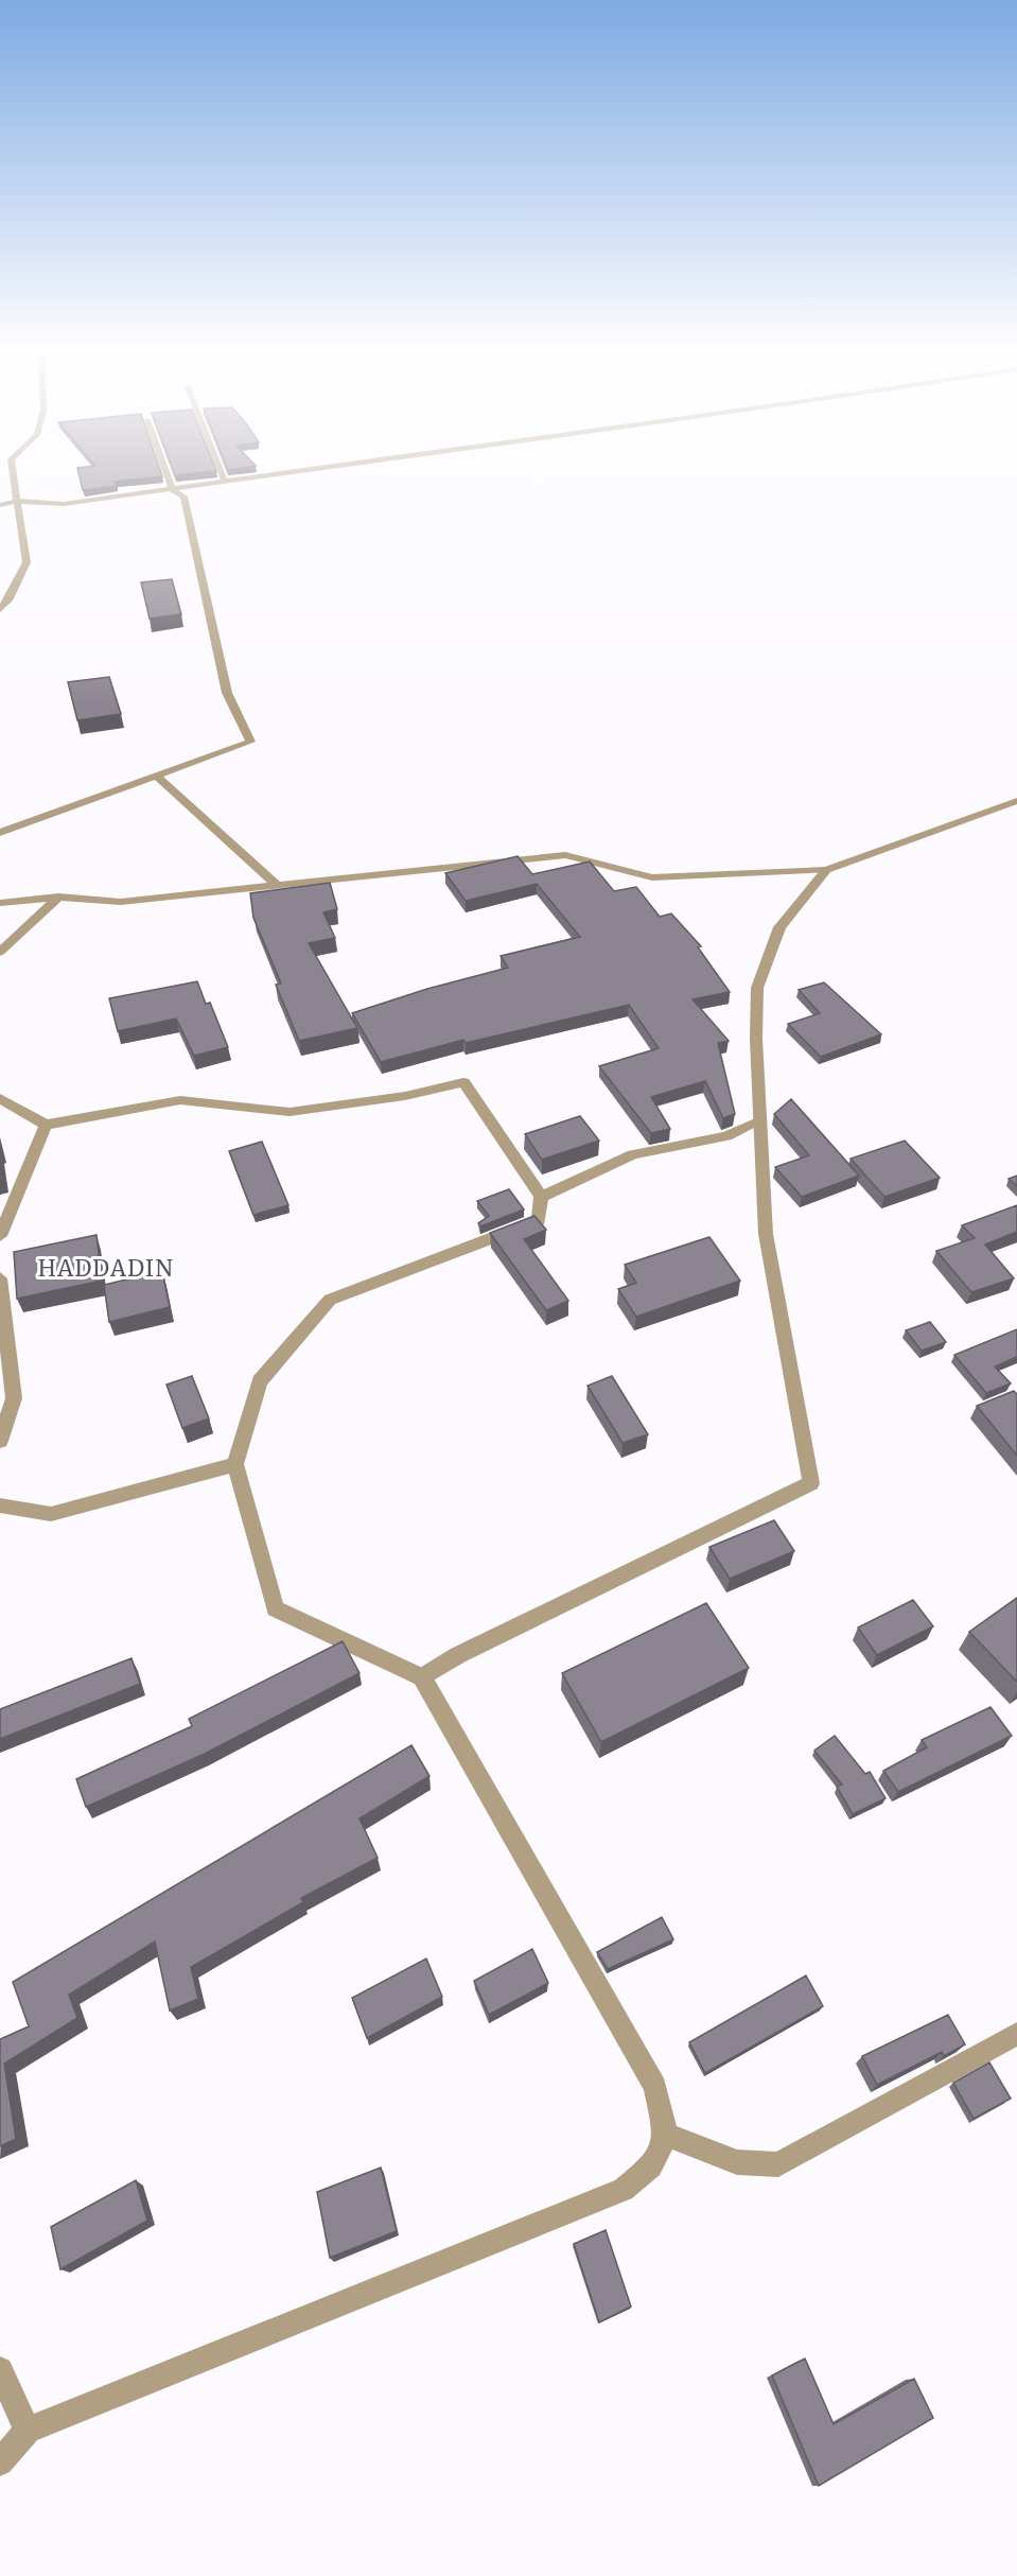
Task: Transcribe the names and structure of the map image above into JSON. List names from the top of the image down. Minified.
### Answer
{"districts":["HADDADIN"]}
